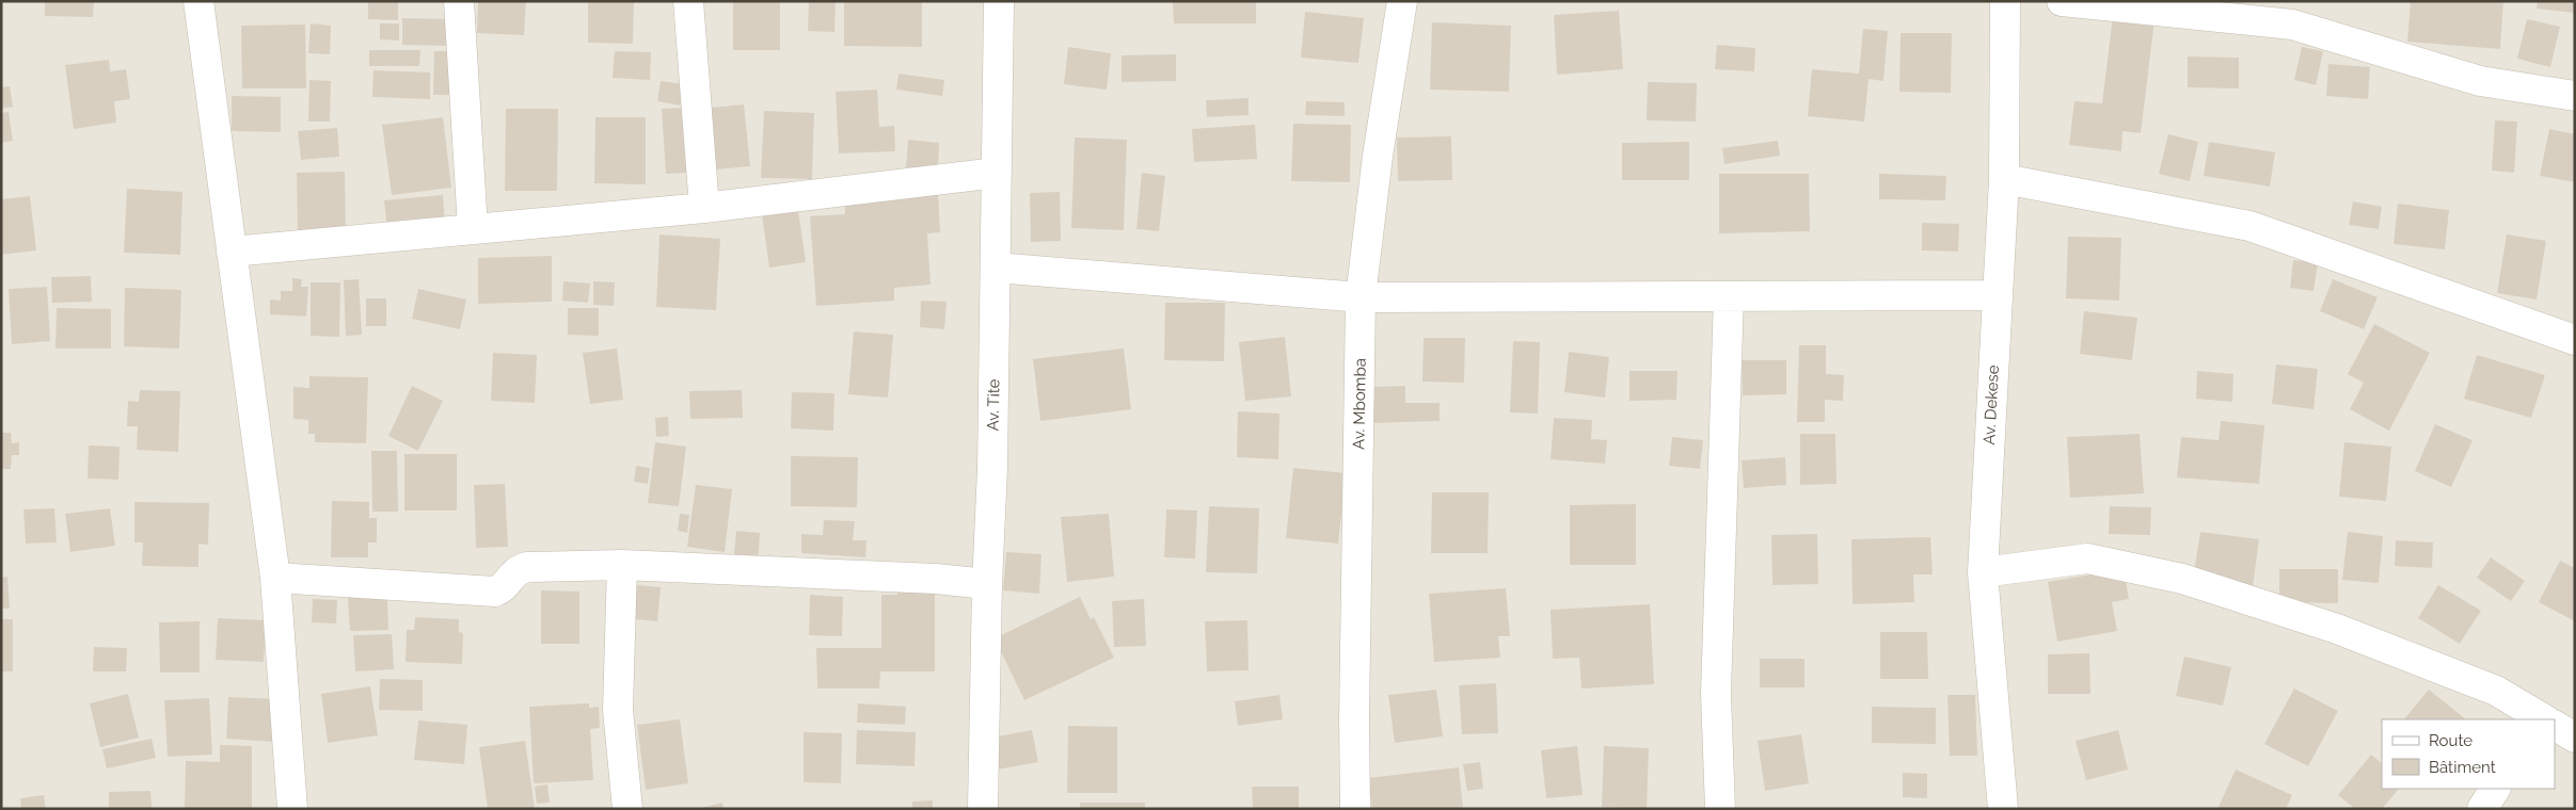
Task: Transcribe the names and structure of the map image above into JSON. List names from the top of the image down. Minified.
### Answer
{"streets":{"street":["Av. Mbomba","Av. Tite","Av. Dekese"]},"legend":["Route","Bâtiment"]}
